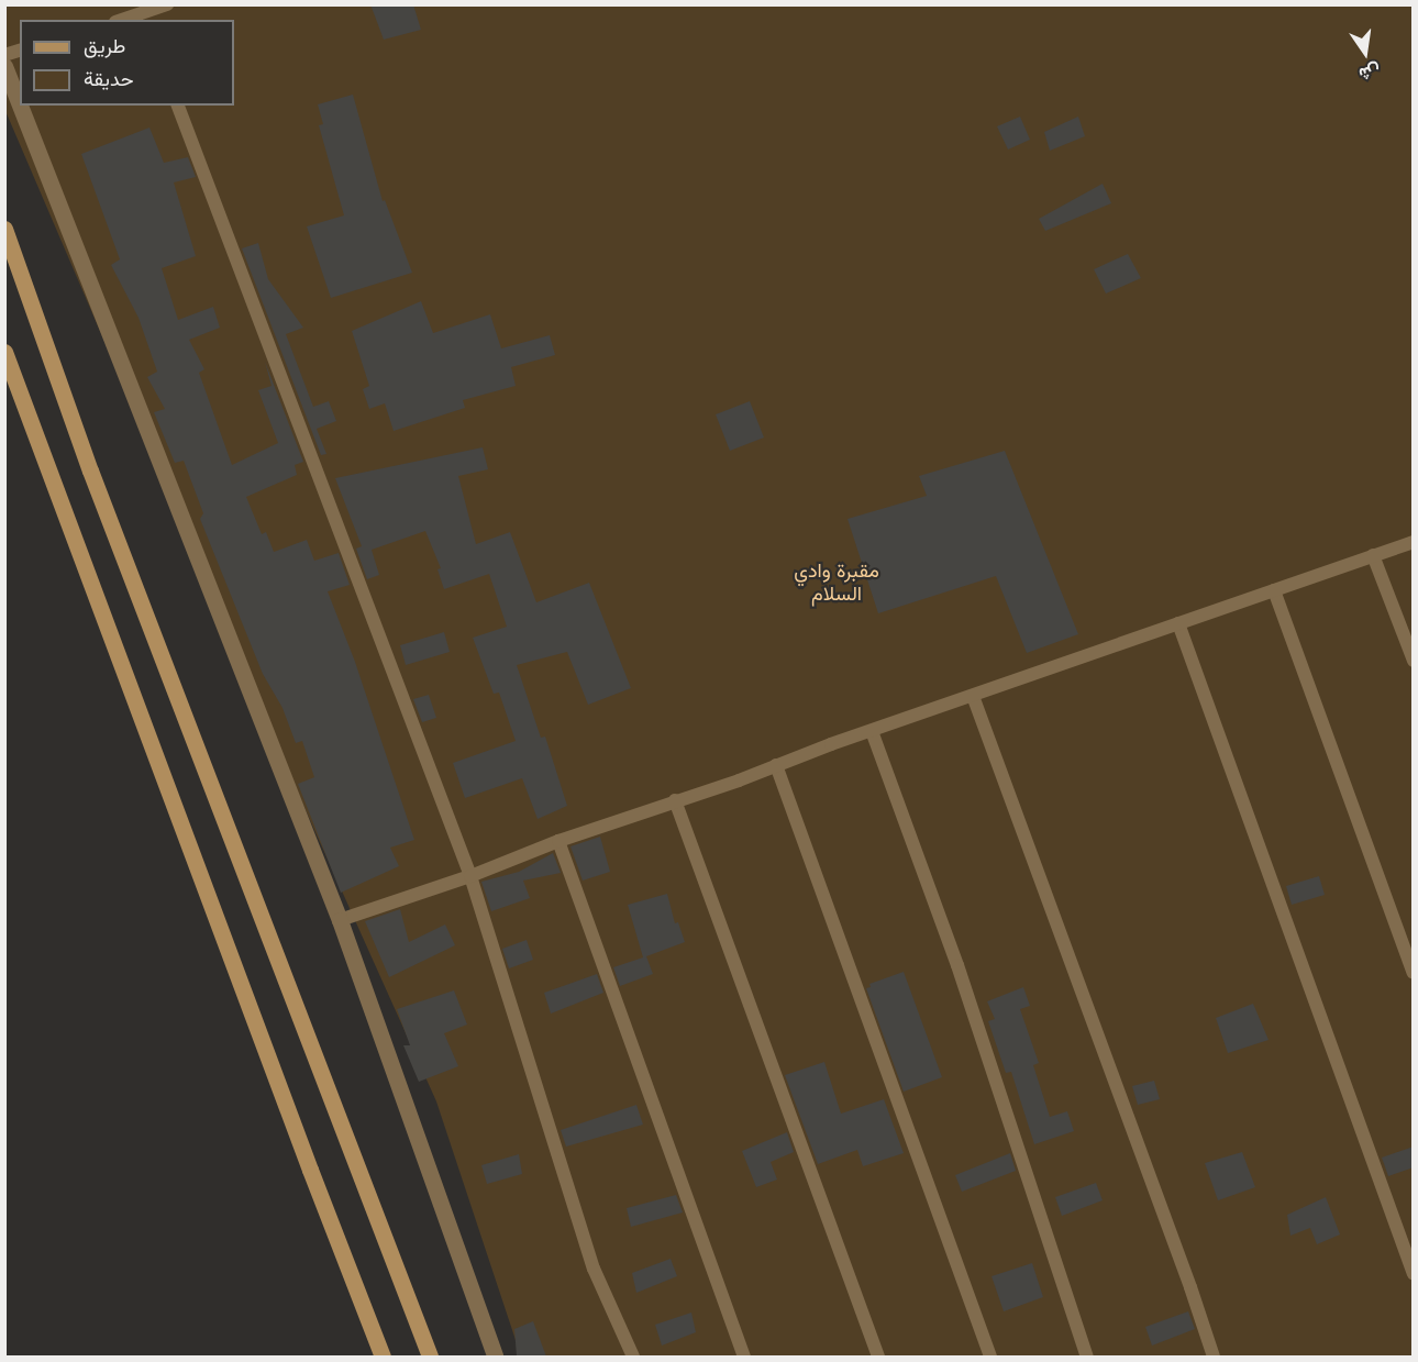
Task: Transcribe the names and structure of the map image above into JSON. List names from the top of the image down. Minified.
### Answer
{"parks":["مقبرة وادي السلام"],"legend":["طريق","حديقة"],"north":"bottom"}
